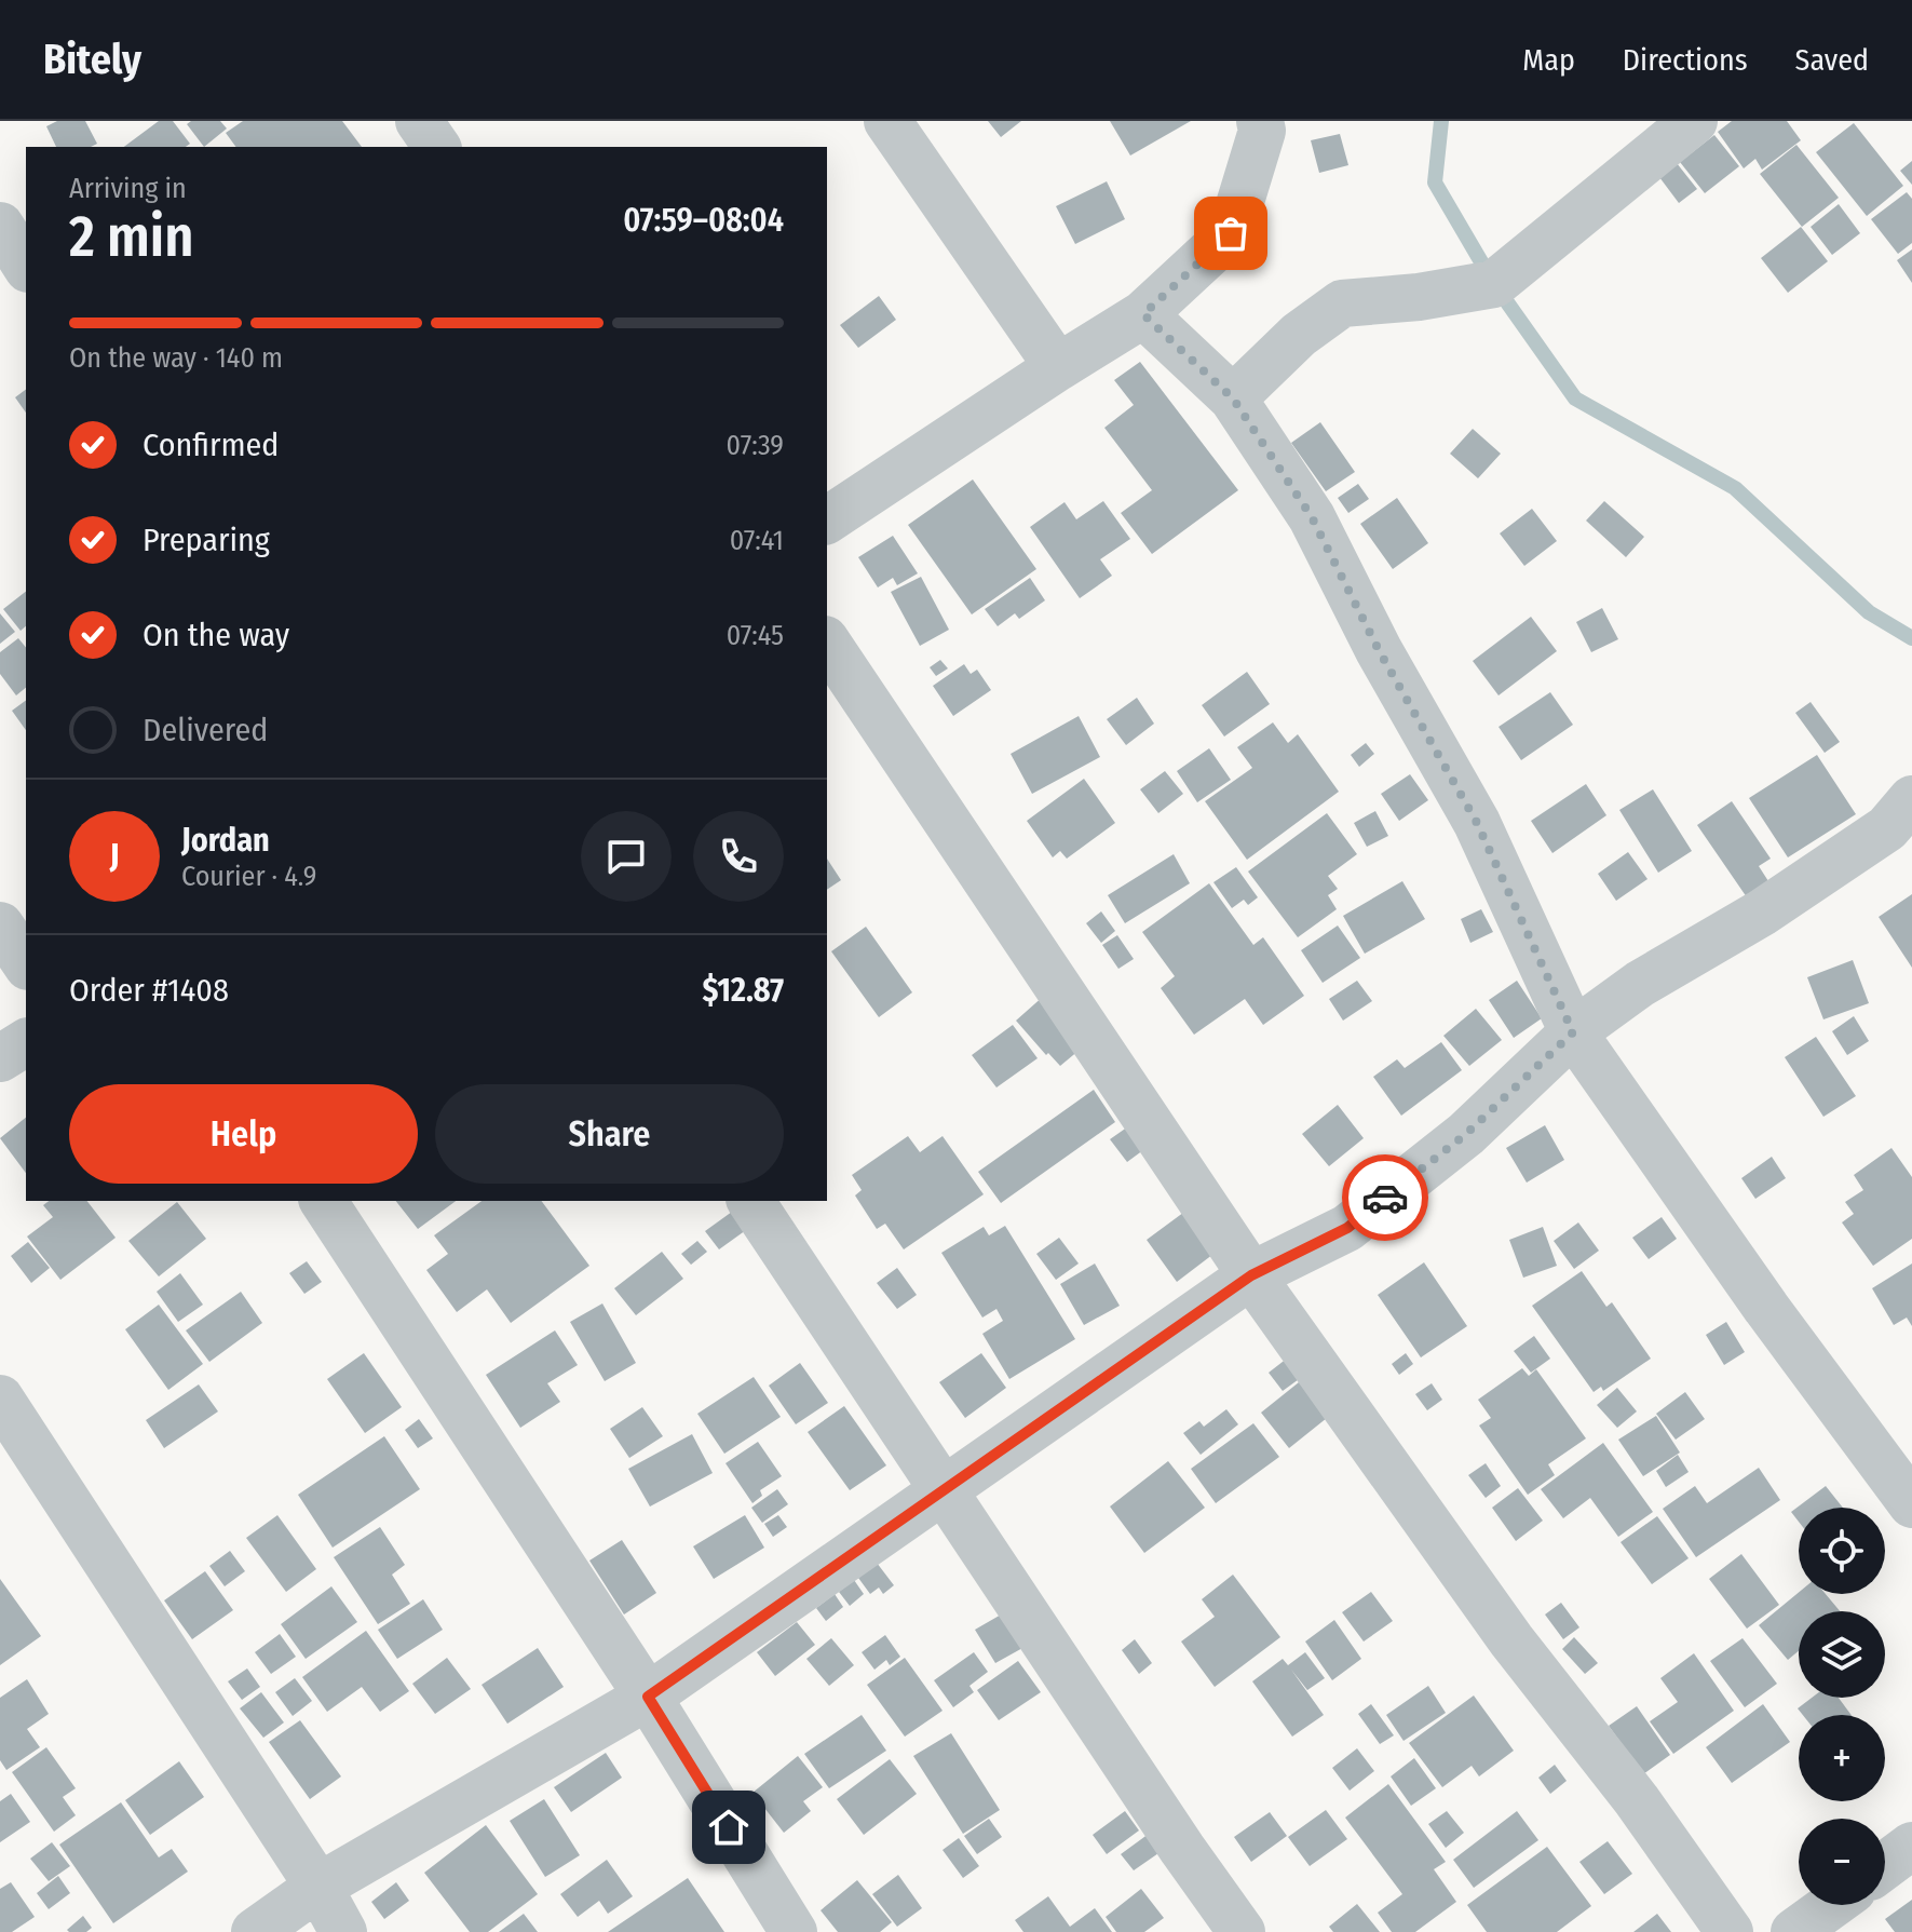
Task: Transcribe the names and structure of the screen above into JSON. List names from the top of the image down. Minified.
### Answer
{"page":{"header":"Bitely","nav":["Map","Directions","Saved"],"heading":["2 min","Arriving in","07:59–08:04"],"panel":["Jordan","Courier · 4.9","Order #1408","$12.87"],"bar":"On the way · 140 m","list":[["Confirmed","07:39"],["Preparing","07:41"],["On the way","07:45"],"Delivered"],"round":"J","buttons":["Help","Share"],"map_buttons":["+","−"]}}
